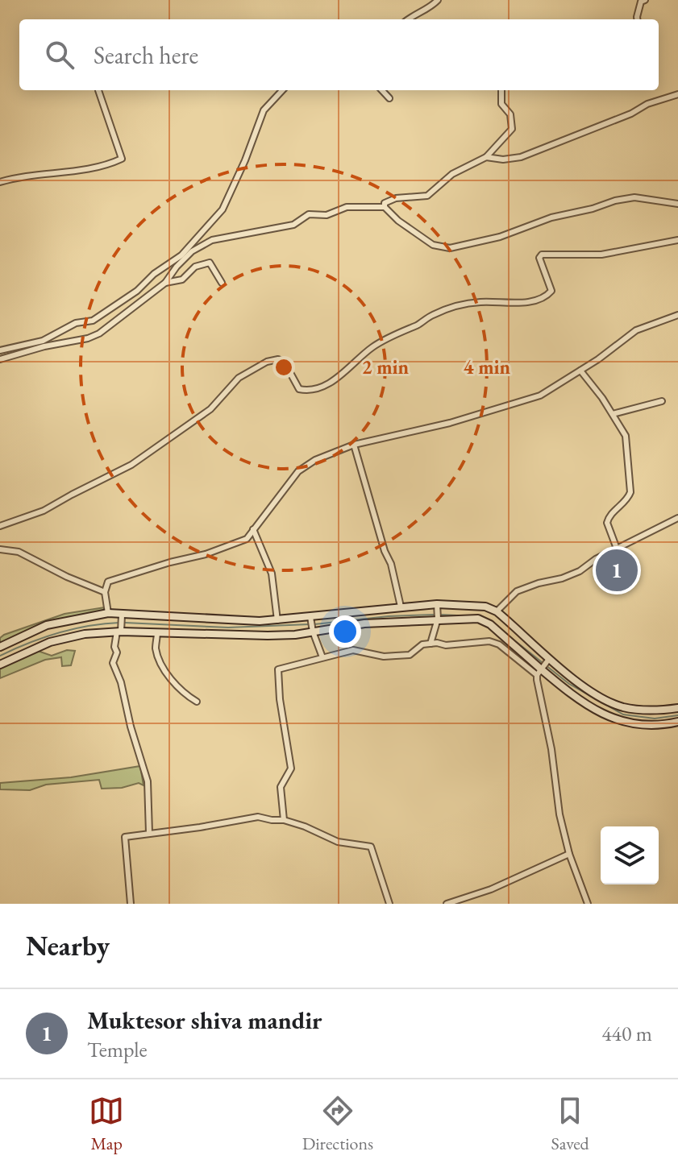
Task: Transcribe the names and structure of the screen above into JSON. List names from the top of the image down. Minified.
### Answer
{"page":{"search":"Search here","pins":"1","heading":"Nearby","list":[{"mark":"1","name":"Muktesor shiva mandir","note":"Temple","value":"440 m"}],"nav":["Map","Directions","Saved"]},"rings":["2 min","4 min"]}
